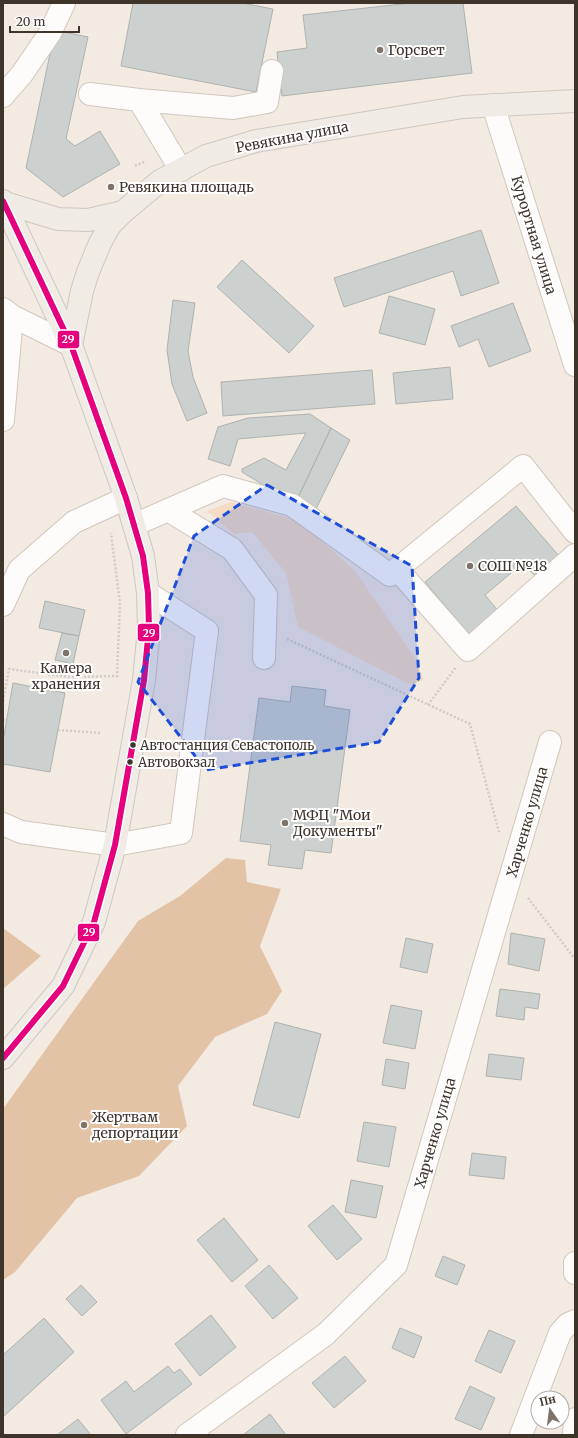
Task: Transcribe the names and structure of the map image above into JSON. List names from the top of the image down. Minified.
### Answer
{"streets":{"main road":["Ревякина улица"],"street":["Курортная улица","Харченко улица"]},"crossings":[["Ревякина улица","Курортная улица"]],"places":["Горсвет","Ревякина площадь","СОШ №18","Камера хранения","Автостанция Севастополь","Автовокзал","МФЦ \"Мои Документы\"","Жертвам депортации"],"lines":["transit line 29"],"scale_bar":"20 m","north":"top"}
